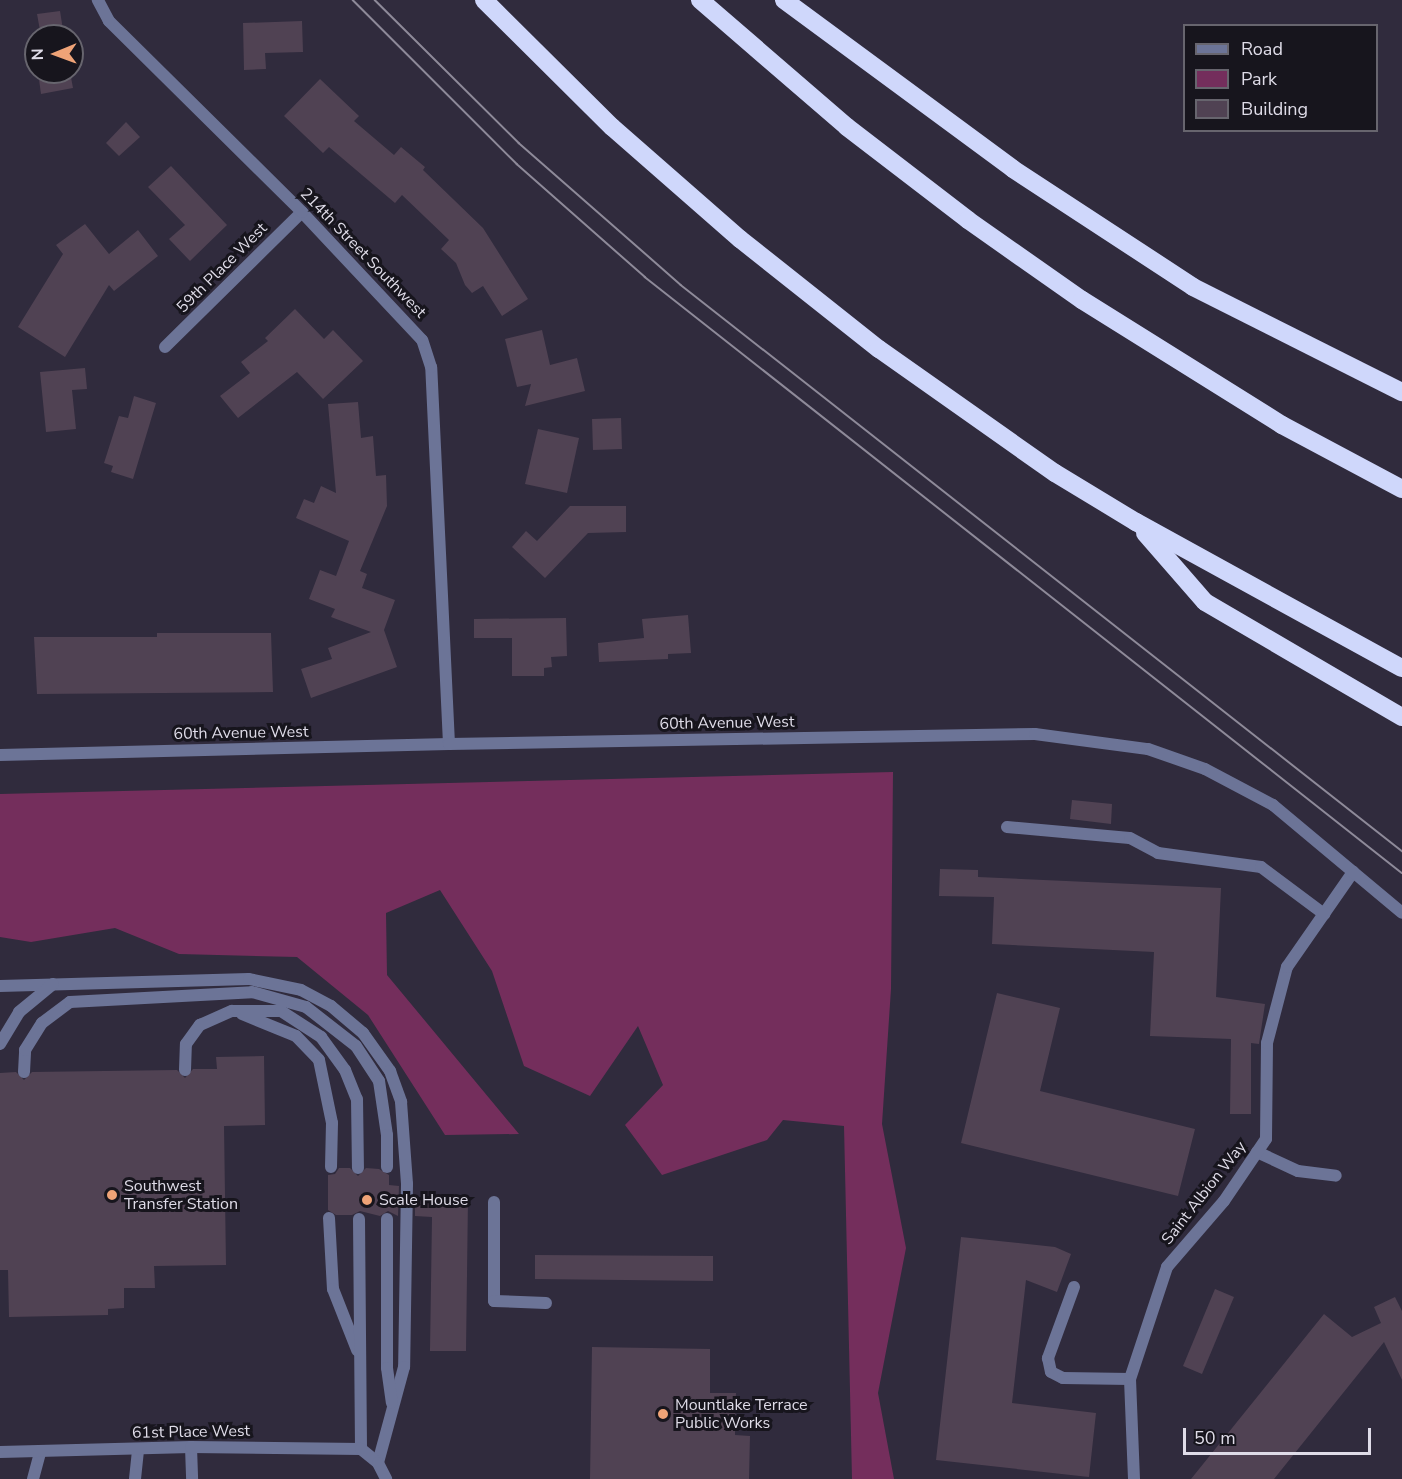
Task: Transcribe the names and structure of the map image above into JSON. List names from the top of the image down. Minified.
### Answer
{"streets":{"street":["214th Street Southwest","59th Place West","60th Avenue West","Saint Albion Way","61st Place West"]},"crossings":[["214th Street Southwest","59th Place West"],["214th Street Southwest","60th Avenue West"],["60th Avenue West","Saint Albion Way"]],"places":["Southwest Transfer Station","Scale House","Mountlake Terrace Public Works"],"legend":["Road","Park","Building"],"scale_bar":"50 m","north":"left"}
